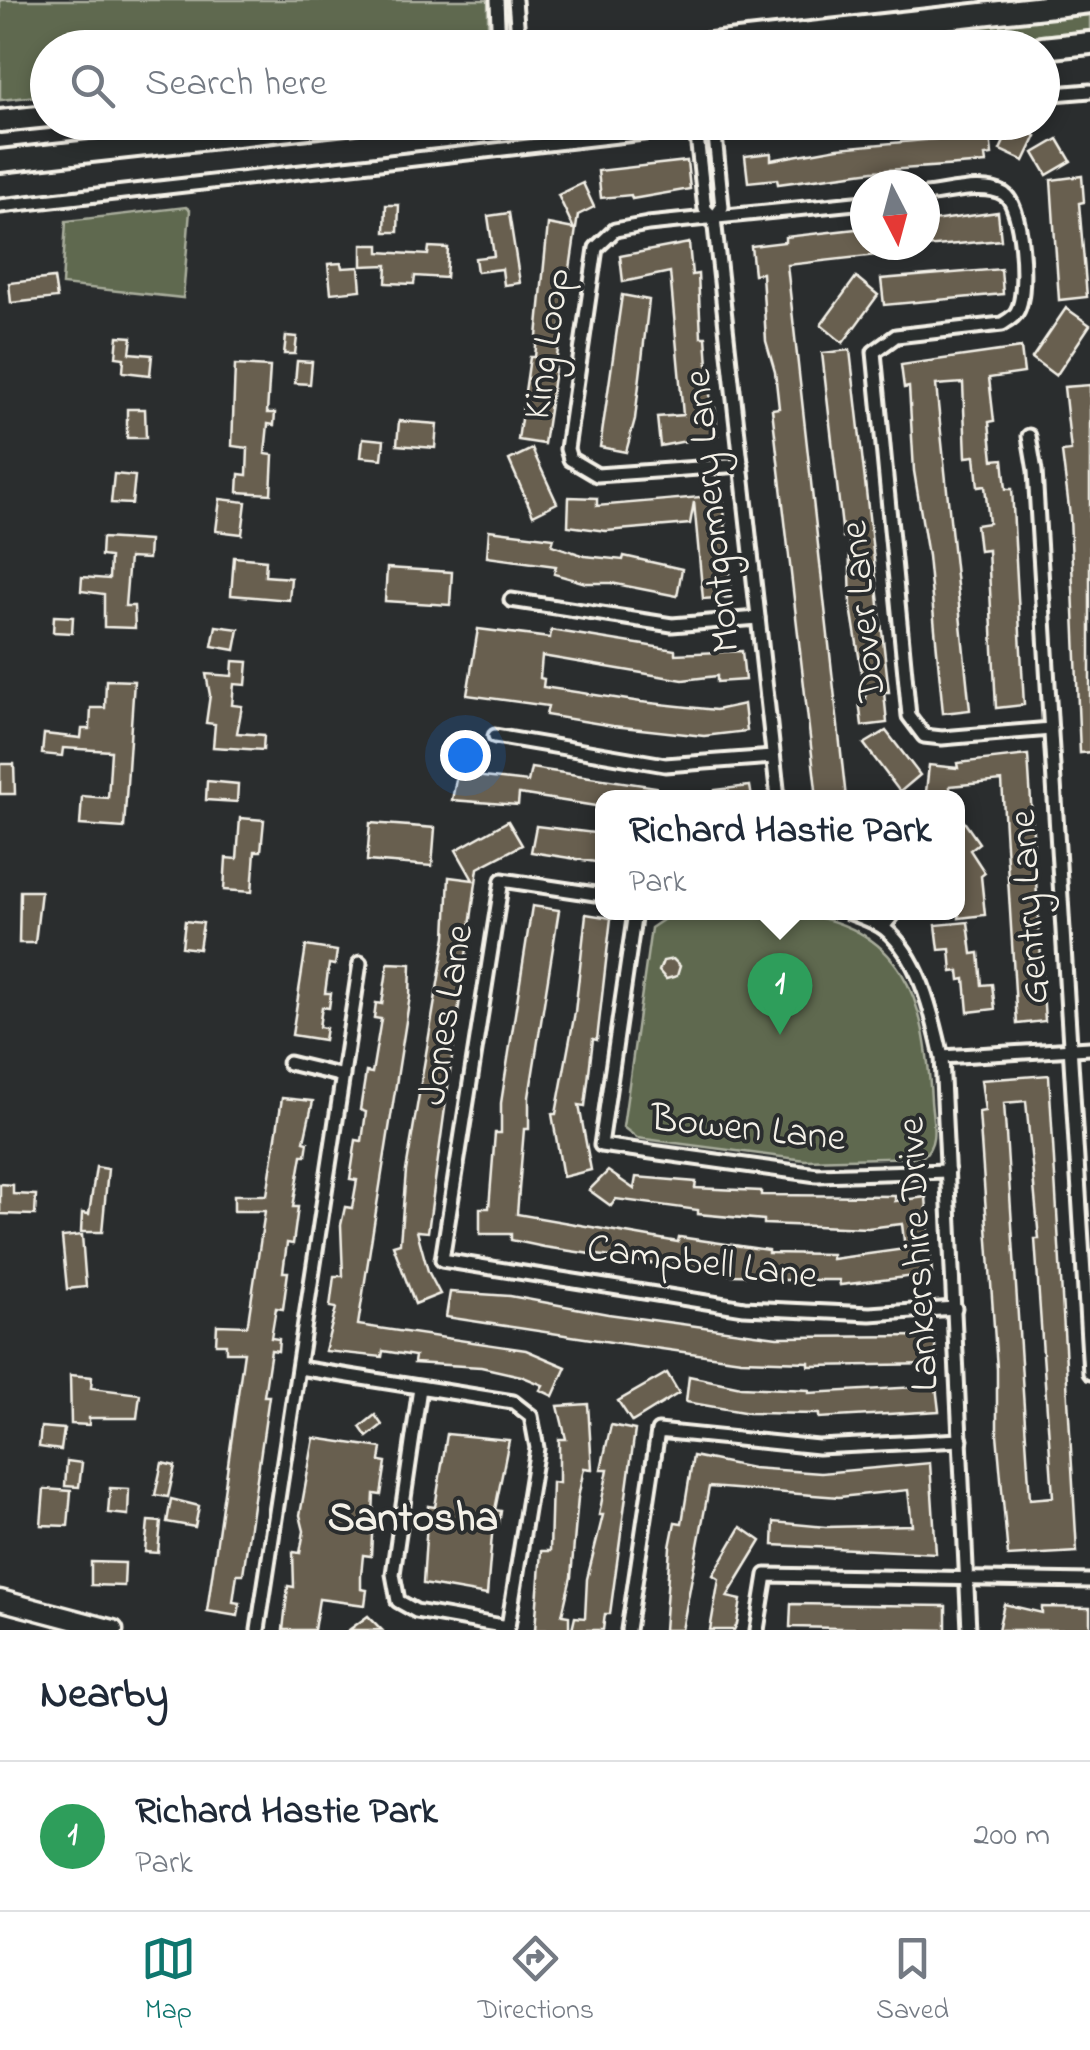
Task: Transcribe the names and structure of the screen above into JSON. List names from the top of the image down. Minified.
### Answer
{"streets":{"street":["King Loop","Montgomery Lane","Dover Lane","Gentry Lane","Jones Lane","Bowen Lane","Lankershire Drive","Campbell Lane"]},"crossings":[["King Loop","Montgomery Lane"],["Dover Lane","Gentry Lane"],["Jones Lane","Campbell Lane"],["Bowen Lane","Lankershire Drive"],["Lankershire Drive","Campbell Lane"]],"districts":["Santosha"],"north":"bottom","page":{"search":"Search here","popup":["Richard Hastie Park","Park"],"pins":"1","heading":"Nearby","list":[{"mark":"1","name":"Richard Hastie Park","note":"Park","value":"200 m"}],"nav":["Map","Directions","Saved"]}}
